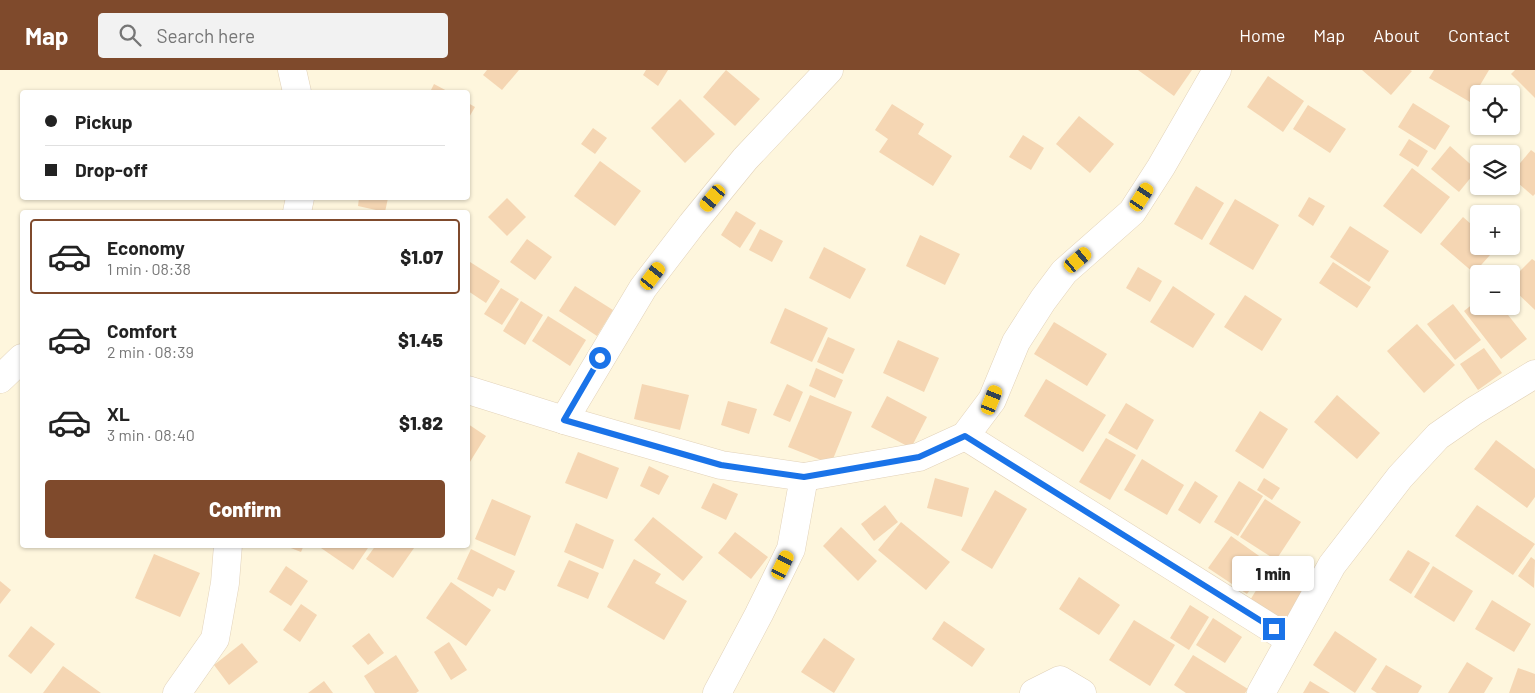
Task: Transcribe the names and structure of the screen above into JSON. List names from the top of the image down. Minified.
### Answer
{"page":{"header":"Map","search":"Search here","nav":["Home","Map","About","Contact"],"map_buttons":["+","−"],"banner":["Pickup","Drop-off"],"list":[{"name":"Economy","note":"1 min · 08:38","value":"$1.07"},{"name":"Comfort","note":"2 min · 08:39","value":"$1.45"},{"name":"XL","note":"3 min · 08:40","value":"$1.82"}],"buttons":"Confirm","bubble":"1 min"}}
